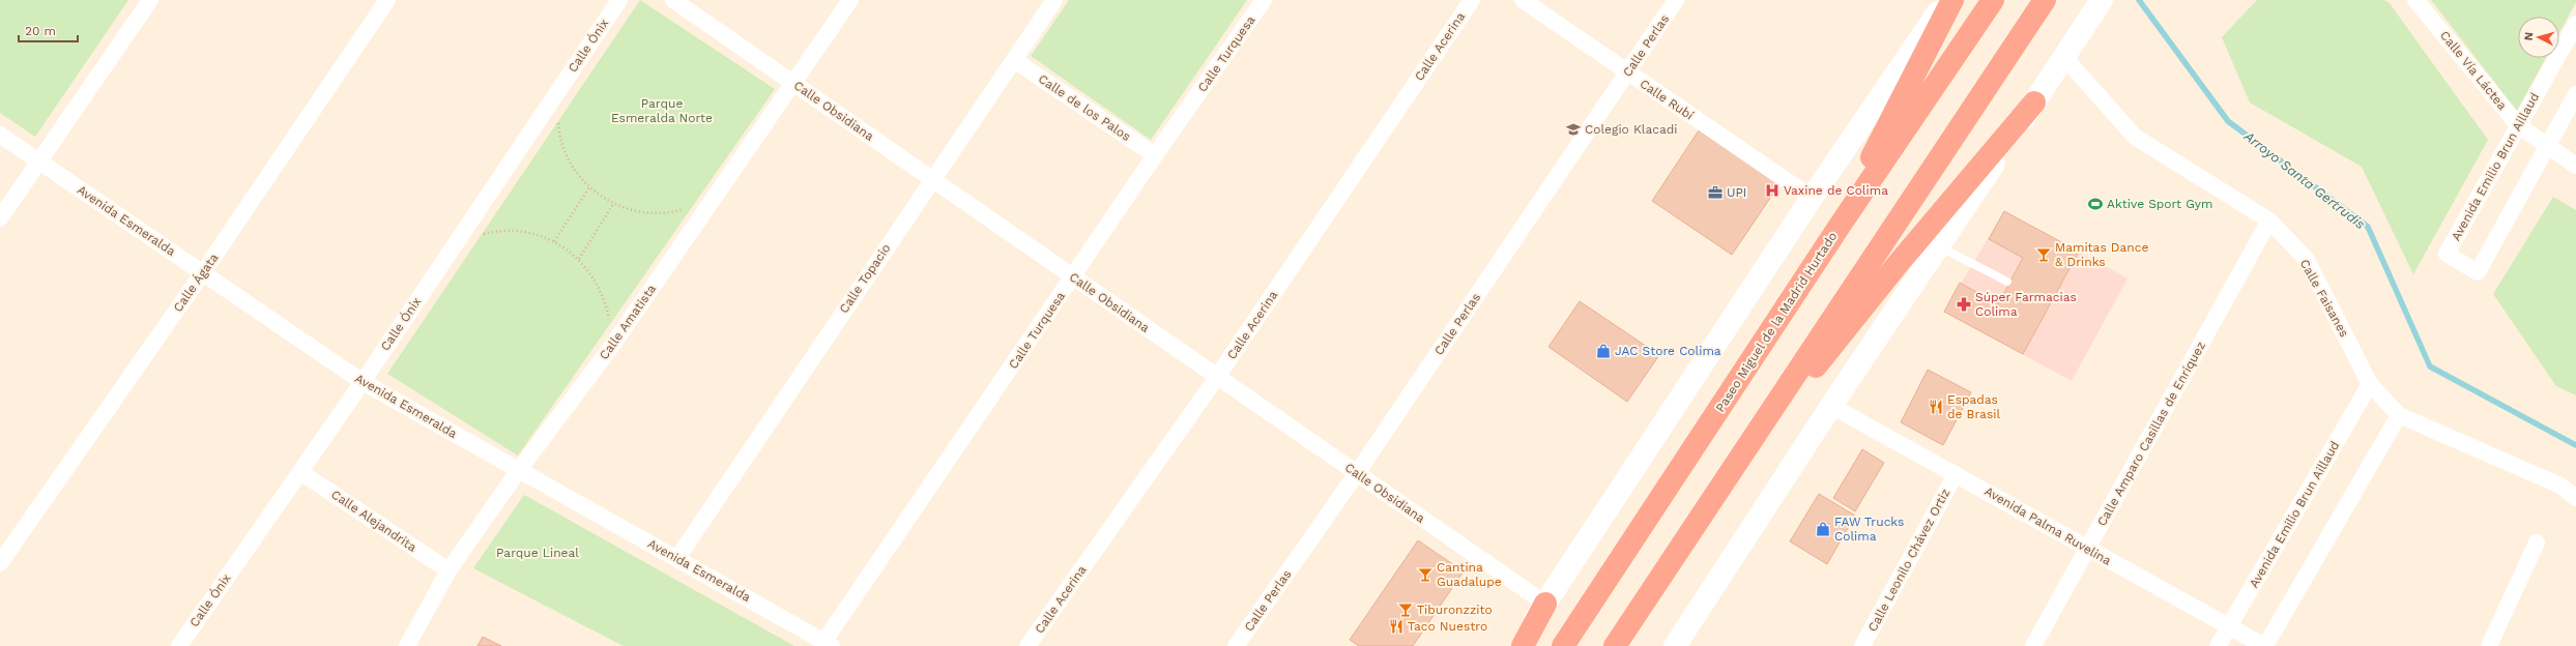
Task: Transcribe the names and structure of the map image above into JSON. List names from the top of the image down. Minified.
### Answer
{"streets":{"highway":["Paseo Miguel de la Madrid Hurtado"],"street":["Calle Ónix","Calle Perlas","Calle Acerina","Calle Turquesa","Calle Vía Láctea","Calle Rubí","Calle de los Palos","Calle Obsidiana","Avenida Emilio Brun Aillaud","Avenida Esmeralda","Calle Topacio","Calle Ágata","Calle Faisanes","Calle Amatista","Calle Amparo Casillas de Enríquez","Calle Alejandrita","Avenida Palma Ruvelina","Calle Leonilo Chávez Ortiz"]},"crossings":[["Calle Ónix","Avenida Esmeralda"],["Calle Ónix","Calle Alejandrita"],["Calle Perlas","Calle Rubí"],["Calle Perlas","Calle Obsidiana"],["Calle Acerina","Calle Obsidiana"],["Calle Turquesa","Calle de los Palos"],["Calle Turquesa","Calle Obsidiana"],["Calle Turquesa","Avenida Esmeralda"],["Calle Vía Láctea","Avenida Emilio Brun Aillaud"],["Calle de los Palos","Calle Topacio"],["Calle Obsidiana","Calle Topacio"],["Calle Obsidiana","Calle Amatista"],["Avenida Emilio Brun Aillaud","Calle Faisanes"],["Avenida Emilio Brun Aillaud","Avenida Palma Ruvelina"],["Avenida Esmeralda","Calle Topacio"],["Avenida Esmeralda","Calle Ágata"],["Avenida Esmeralda","Calle Amatista"],["Calle Faisanes","Calle Amparo Casillas de Enríquez"],["Calle Amatista","Calle Alejandrita"],["Calle Amparo Casillas de Enríquez","Avenida Palma Ruvelina"],["Avenida Palma Ruvelina","Calle Leonilo Chávez Ortiz"]],"water":["Arroyo Santa Gertrudis"],"parks":["Parque Esmeralda Norte","Parque Lineal"],"places":{"school or university":["Colegio Klacadi"],"hospital":["Vaxine de Colima"],"office":["UPI"],"sports":["Aktive Sport Gym"],"bar":["Mamitas Dance & Drinks","Cantina Guadalupe","Tiburonzzito"],"pharmacy":["Súper Farmacias Colima"],"shop":["JAC Store Colima","FAW Trucks Colima"],"restaurant":["Espadas de Brasil","Taco Nuestro"]},"scale_bar":"20 m","north":"left"}
